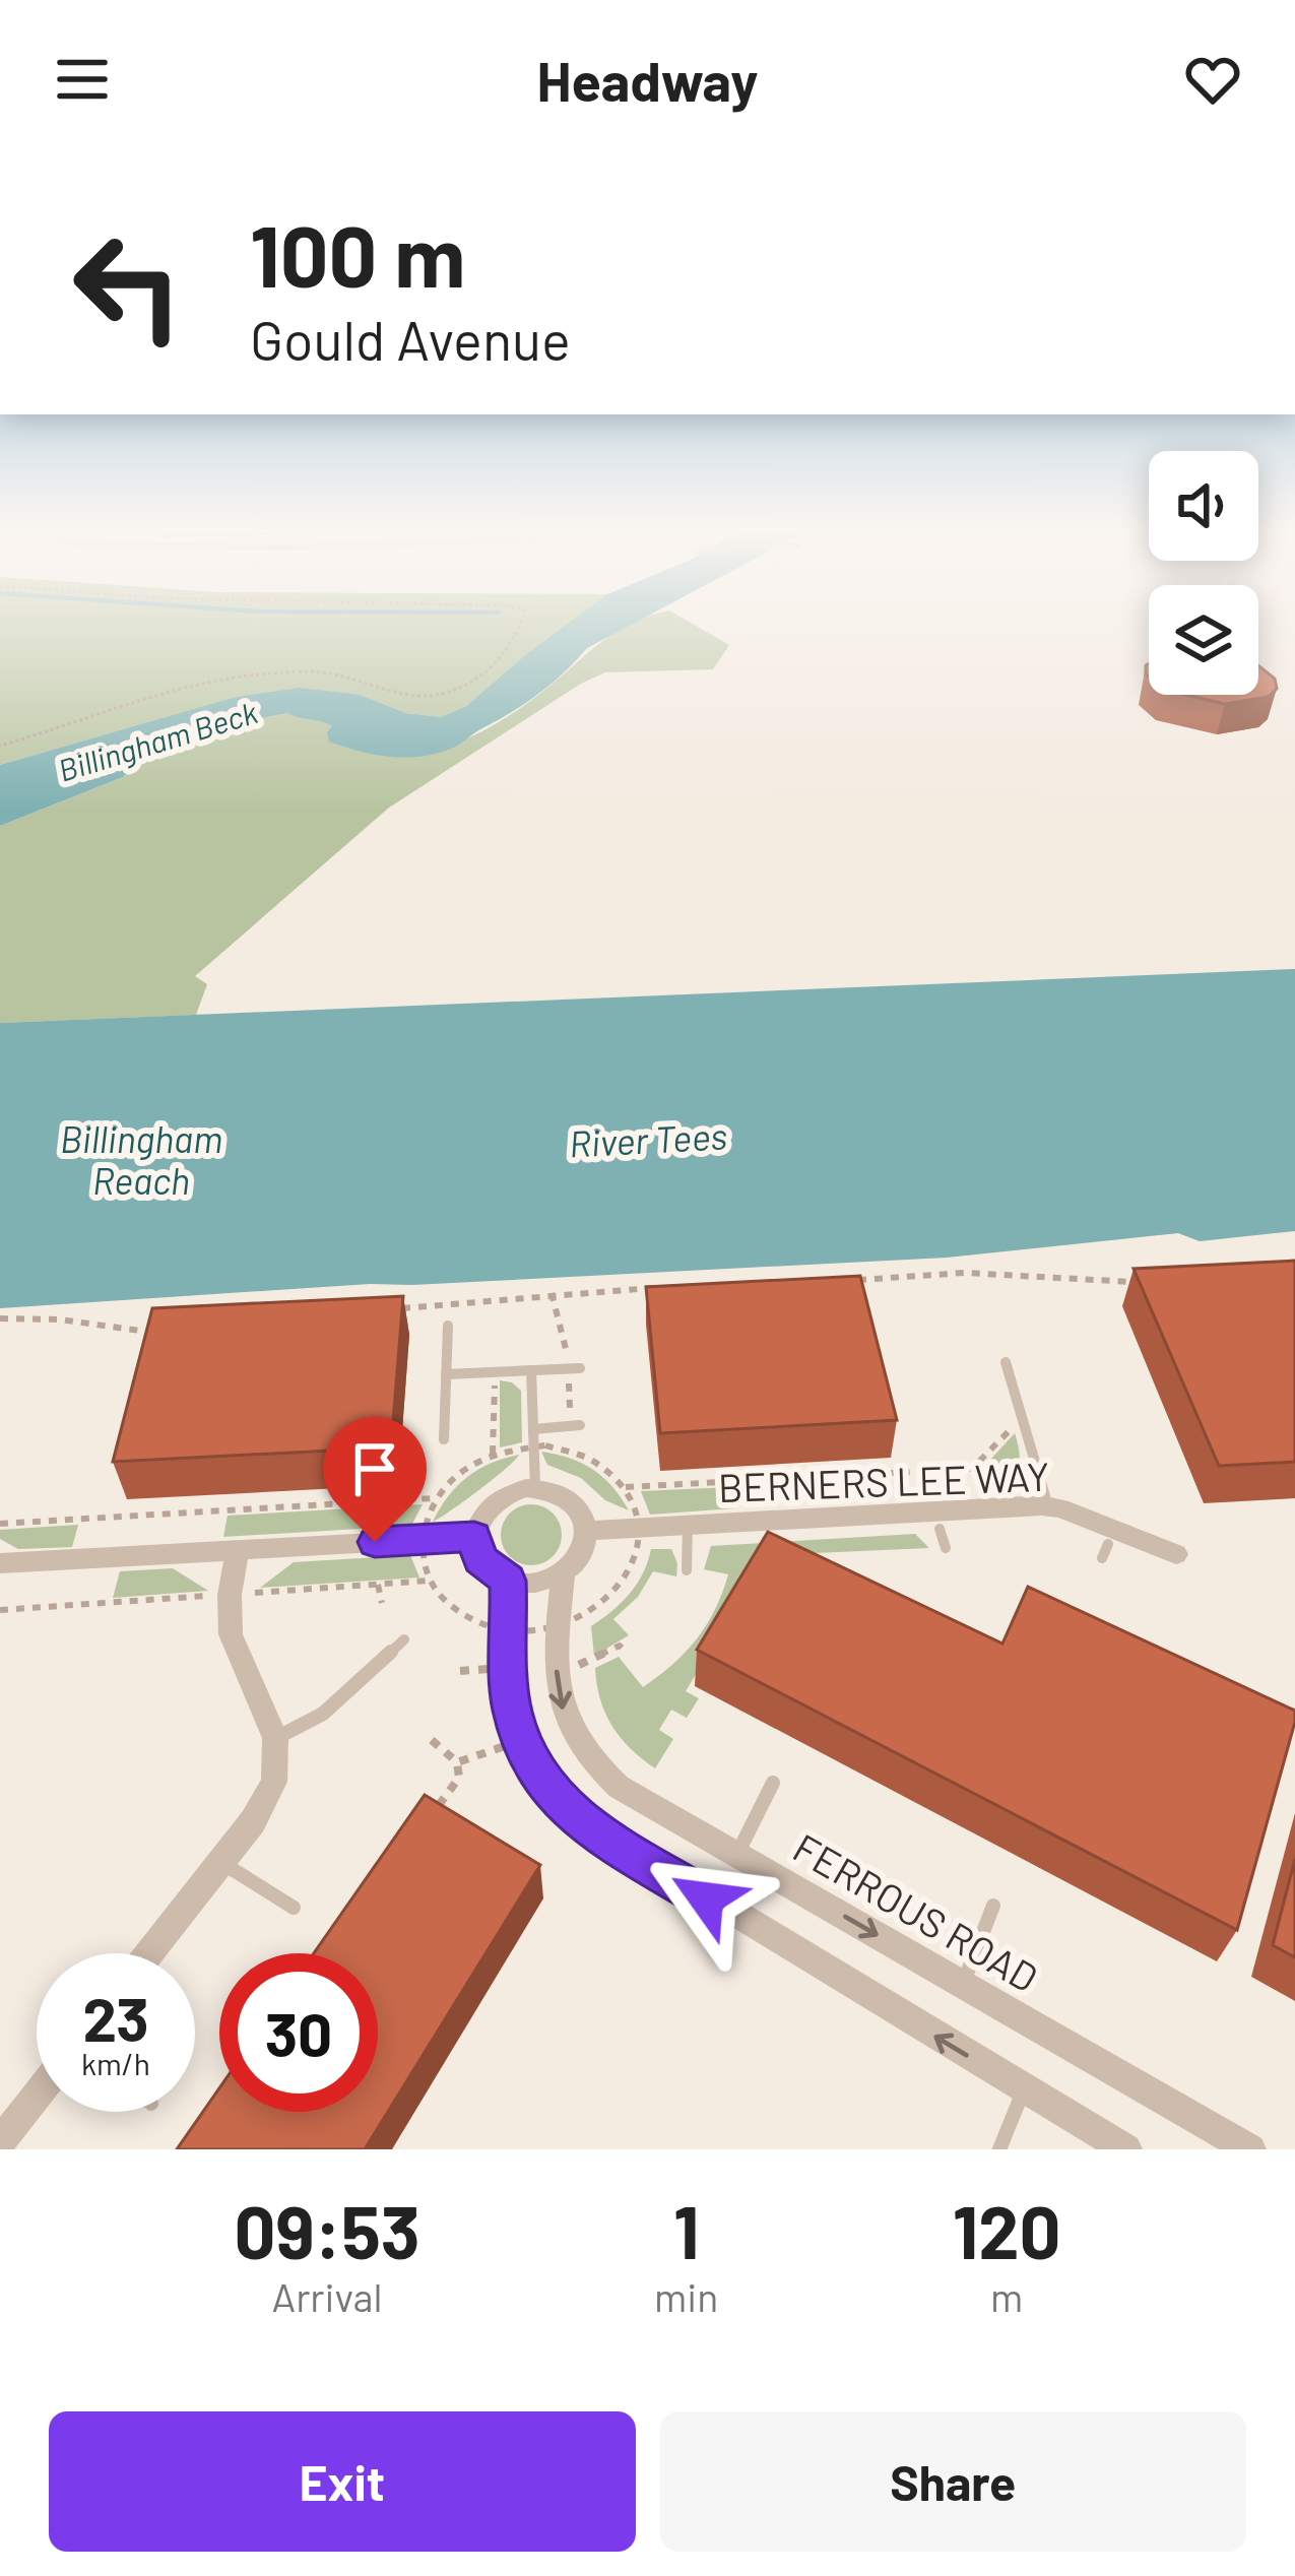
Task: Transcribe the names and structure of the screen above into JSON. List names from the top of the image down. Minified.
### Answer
{"streets":{"street":["BERNERS LEE WAY","FERROUS ROAD"]},"crossings":[["BERNERS LEE WAY","FERROUS ROAD"]],"water":["Billingham Beck","Billingham Reach","River Tees"],"page":{"header":"Headway","turn":["100 m","Gould Avenue"],"speed":"23 km/h","limit":"30","eta":["09:53","Arrival","1","min","120","m"],"buttons":["Exit","Share"]}}
